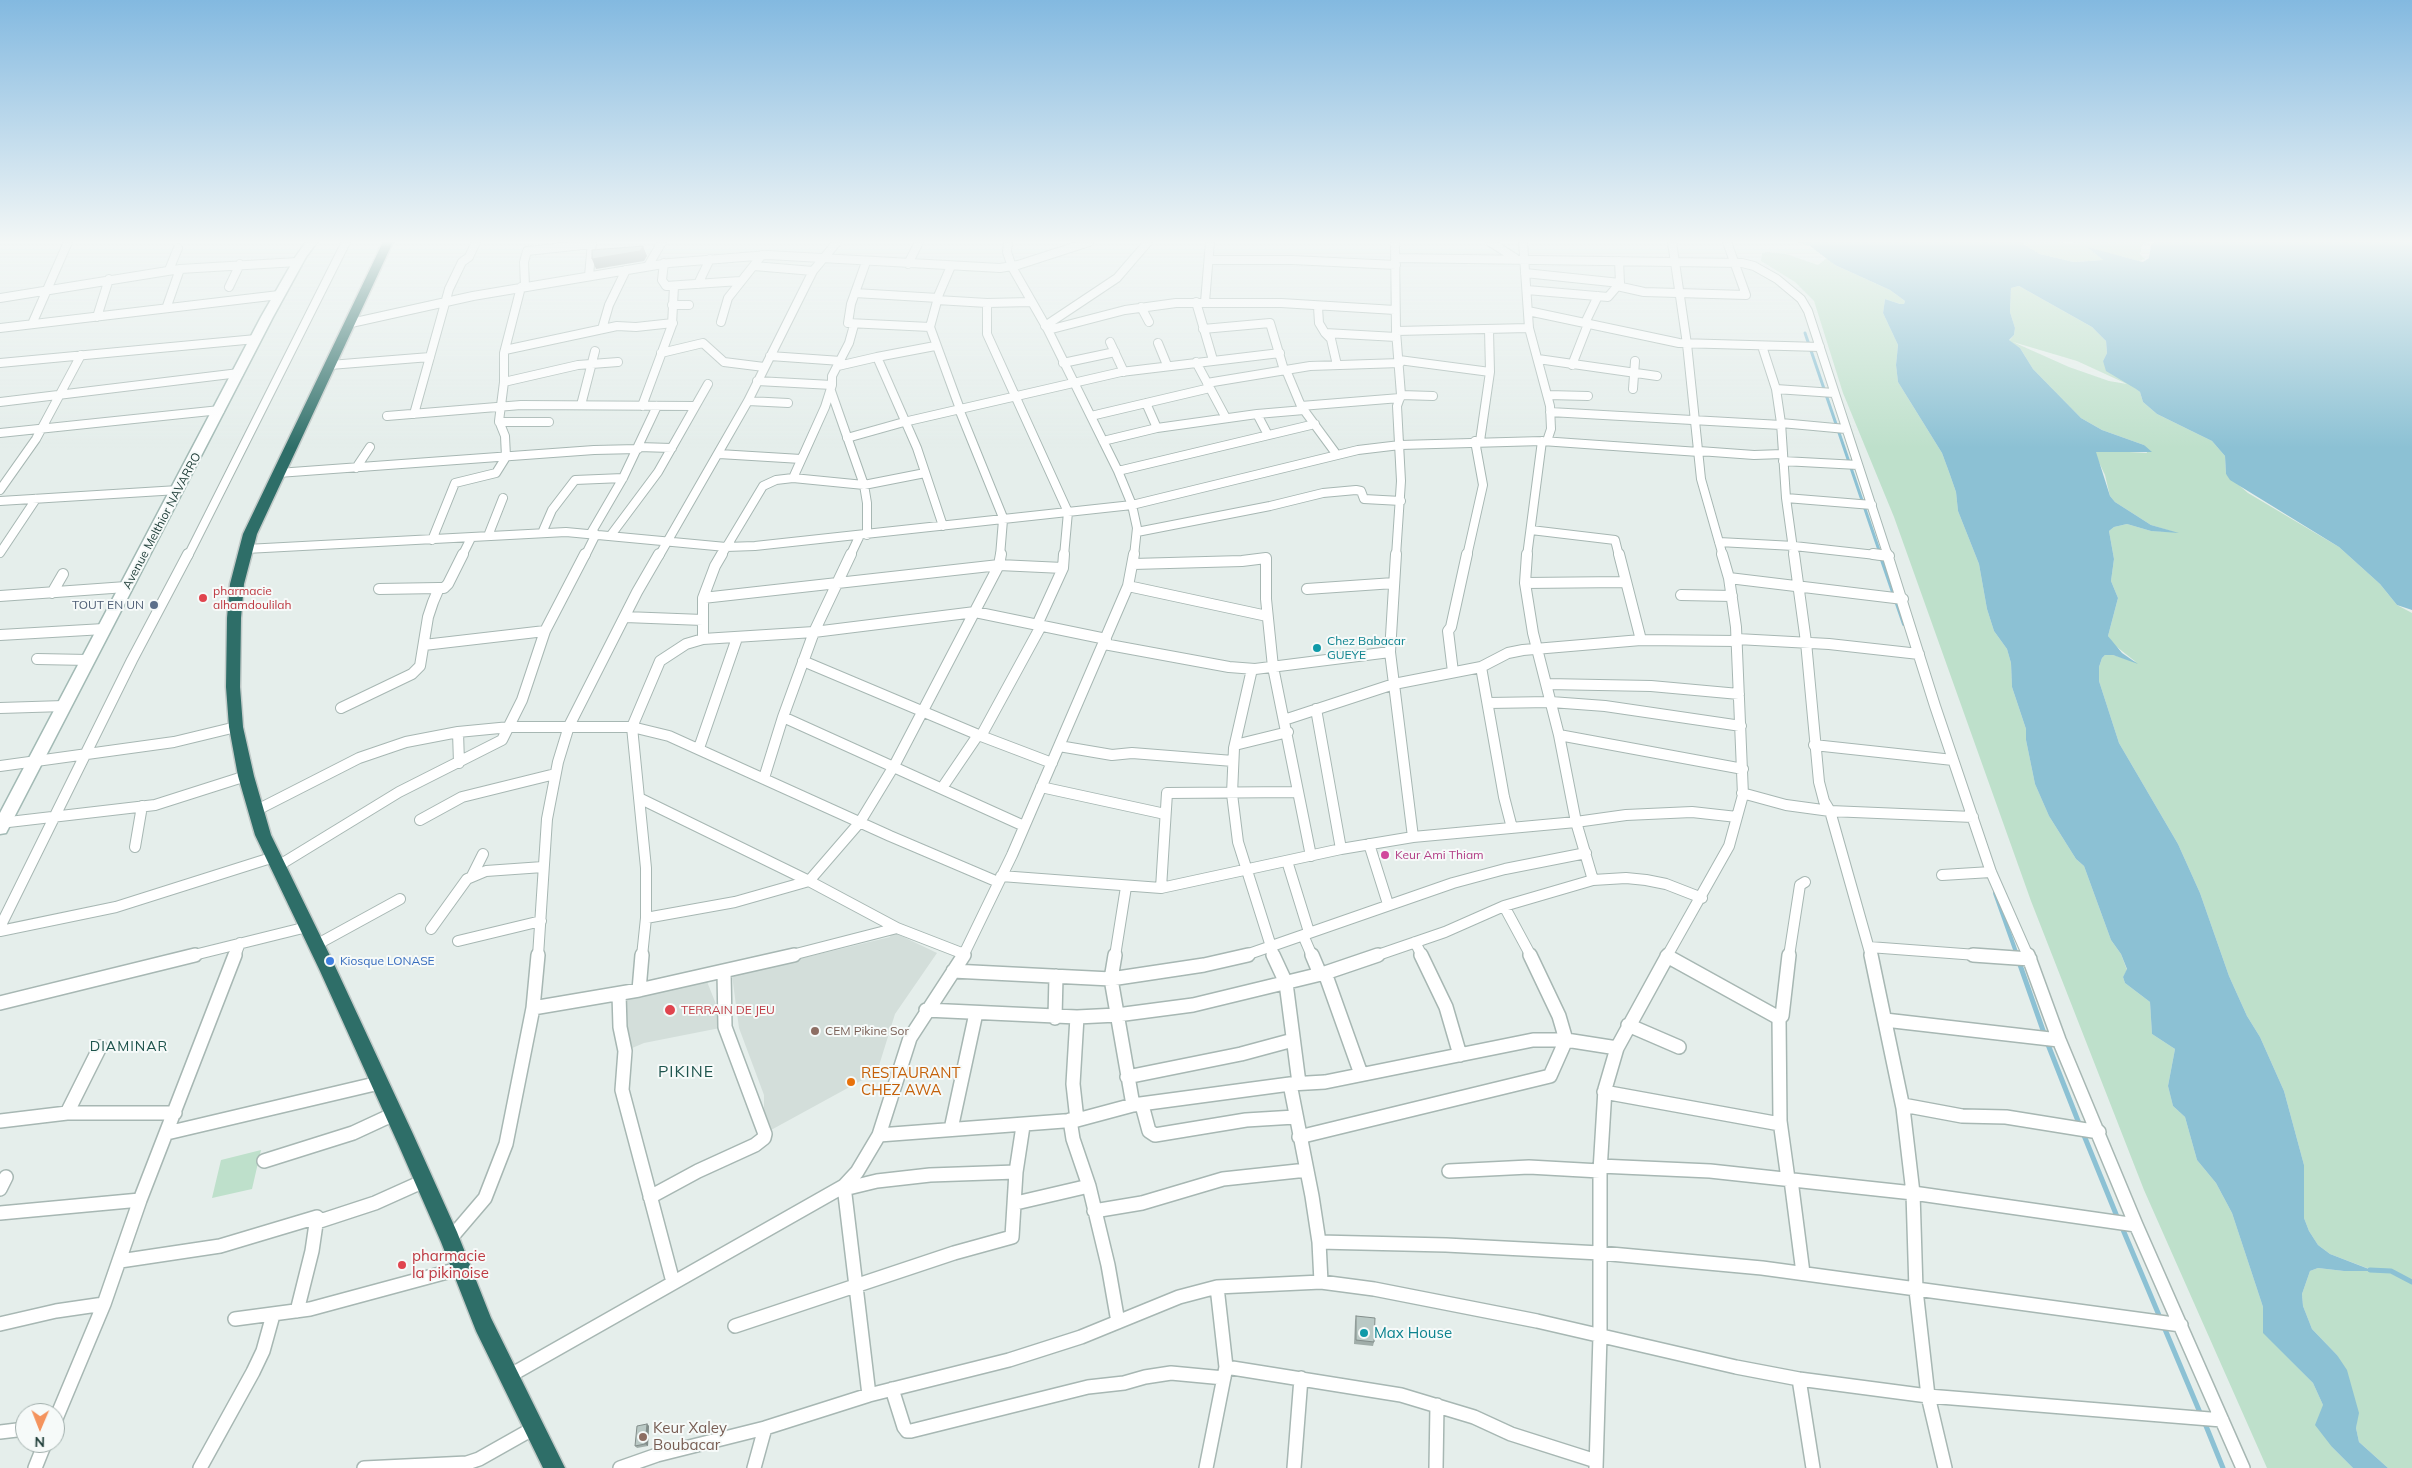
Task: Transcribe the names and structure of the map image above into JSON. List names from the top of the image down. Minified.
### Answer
{"streets":{"street":["Avenue Melthior NAVARRO"]},"districts":["DIAMINAR","PIKINE"],"places":["pharmacie alhamdoulilah","TOUT EN UN","Chez Babacar GUEYE","Keur Ami Thiam","Kiosque LONASE","TERRAIN DE JEU","CEM Pikine Sor","RESTAURANT CHEZ AWA","pharmacie la pikinoise","Max House","Keur Xaley Boubacar"],"north":"bottom"}
